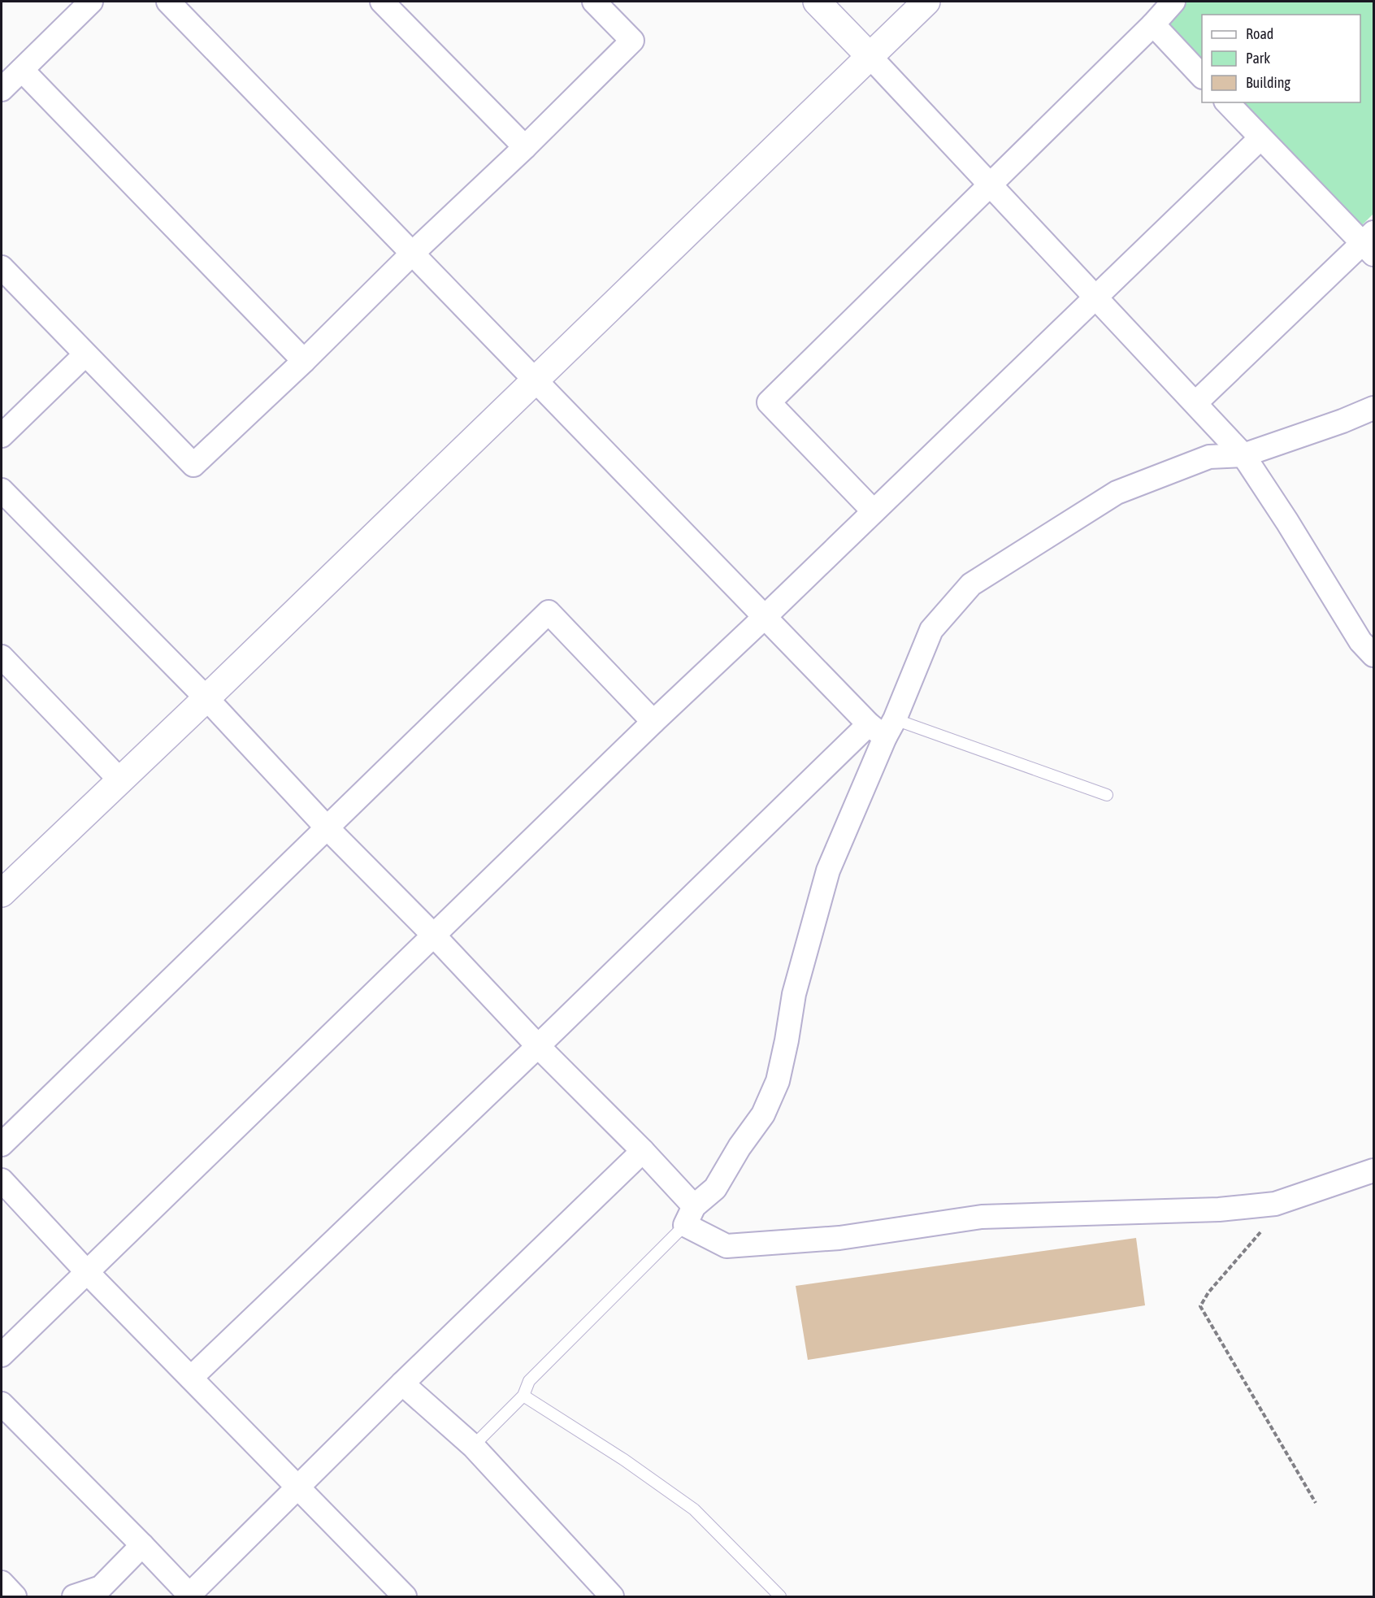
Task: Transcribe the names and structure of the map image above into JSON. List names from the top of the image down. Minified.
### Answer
{"legend":["Road","Park","Building"]}
